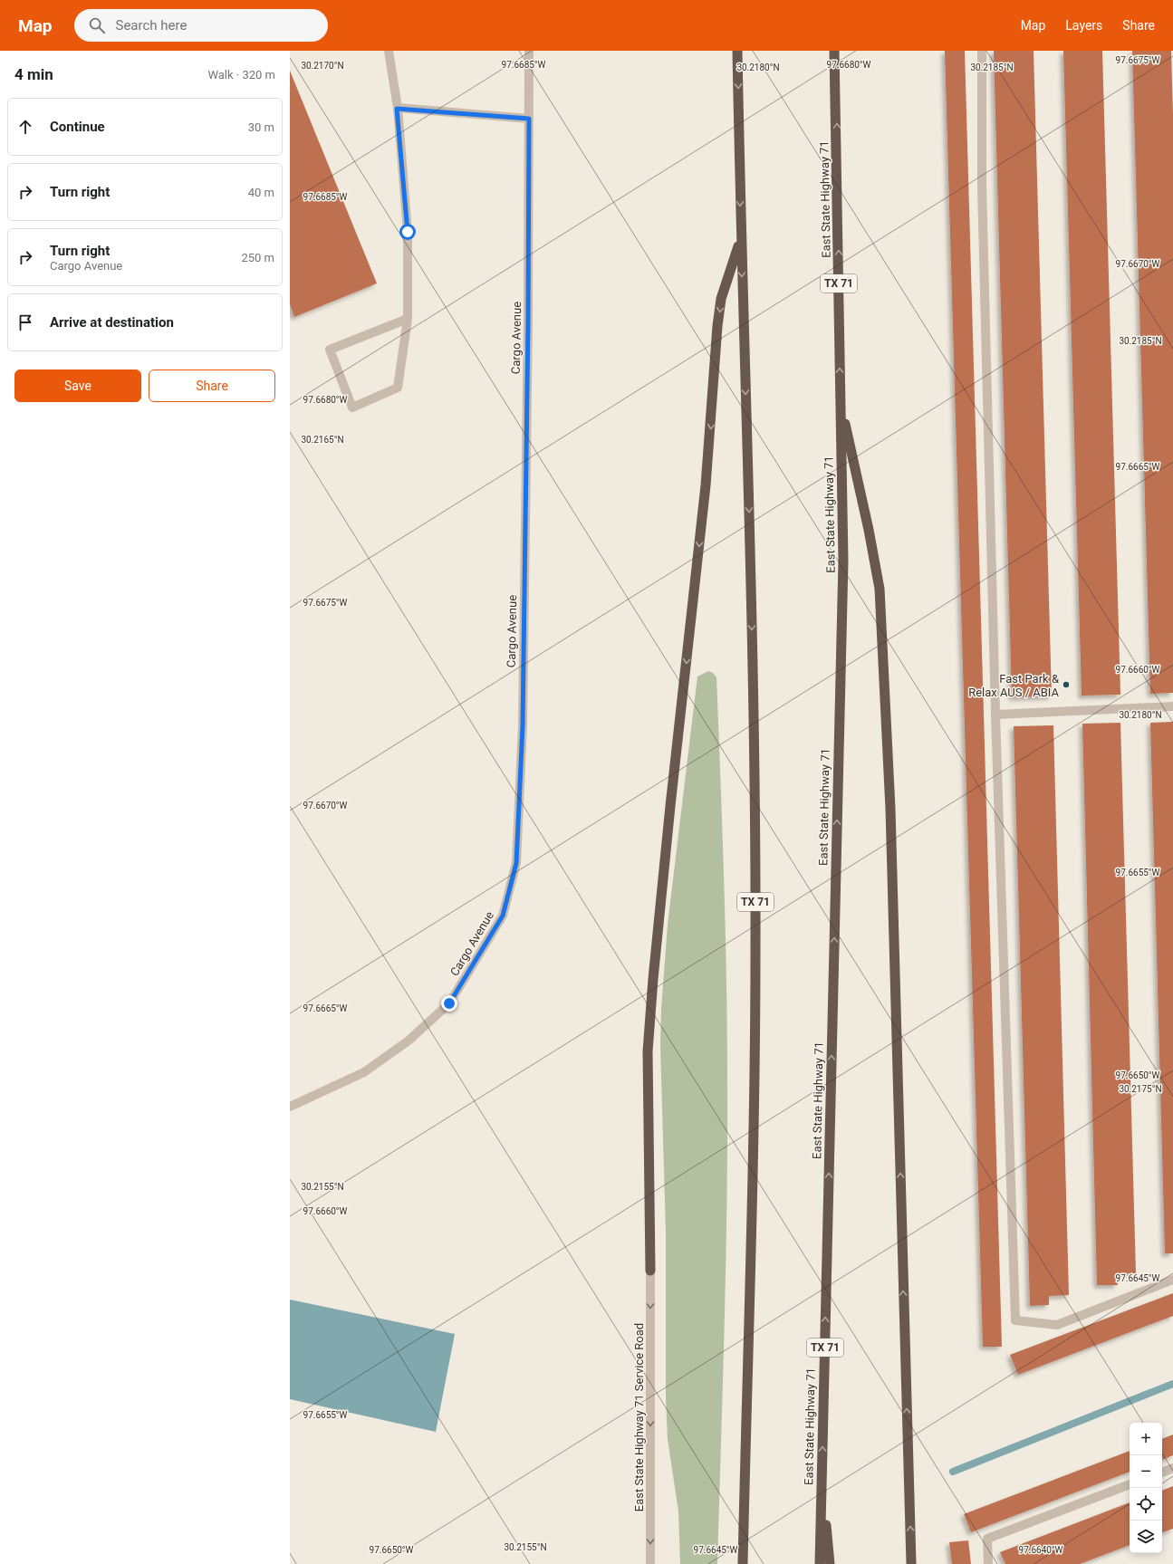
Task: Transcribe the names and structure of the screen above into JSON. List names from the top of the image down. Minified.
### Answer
{"streets":{"highway":["East State Highway 71","TX 71"],"street":["Cargo Avenue","East State Highway 71 Service Road"]},"one_way":["East State Highway 71 Service Road"],"places":["Fast Park & Relax AUS / ABIA"],"page":{"header":"Map","search":"Search here","nav":["Map","Layers","Share"],"heading":["4 min","Walk · 320 m"],"list":[["Continue","30 m"],["Turn right","40 m"],["Turn right","Cargo Avenue","250 m"],"Arrive at destination"],"buttons":["Save","Share"],"map_buttons":["+","−"]},"coordinates":["97.6675°W","97.6685°W","97.6680°W","30.2170°N","30.2180°N","30.2185°N","97.6670°W","30.2165°N","97.6665°W","97.6660°W","97.6655°W","97.6650°W","30.2175°N","30.2155°N","97.6645°W","97.6640°W"]}
